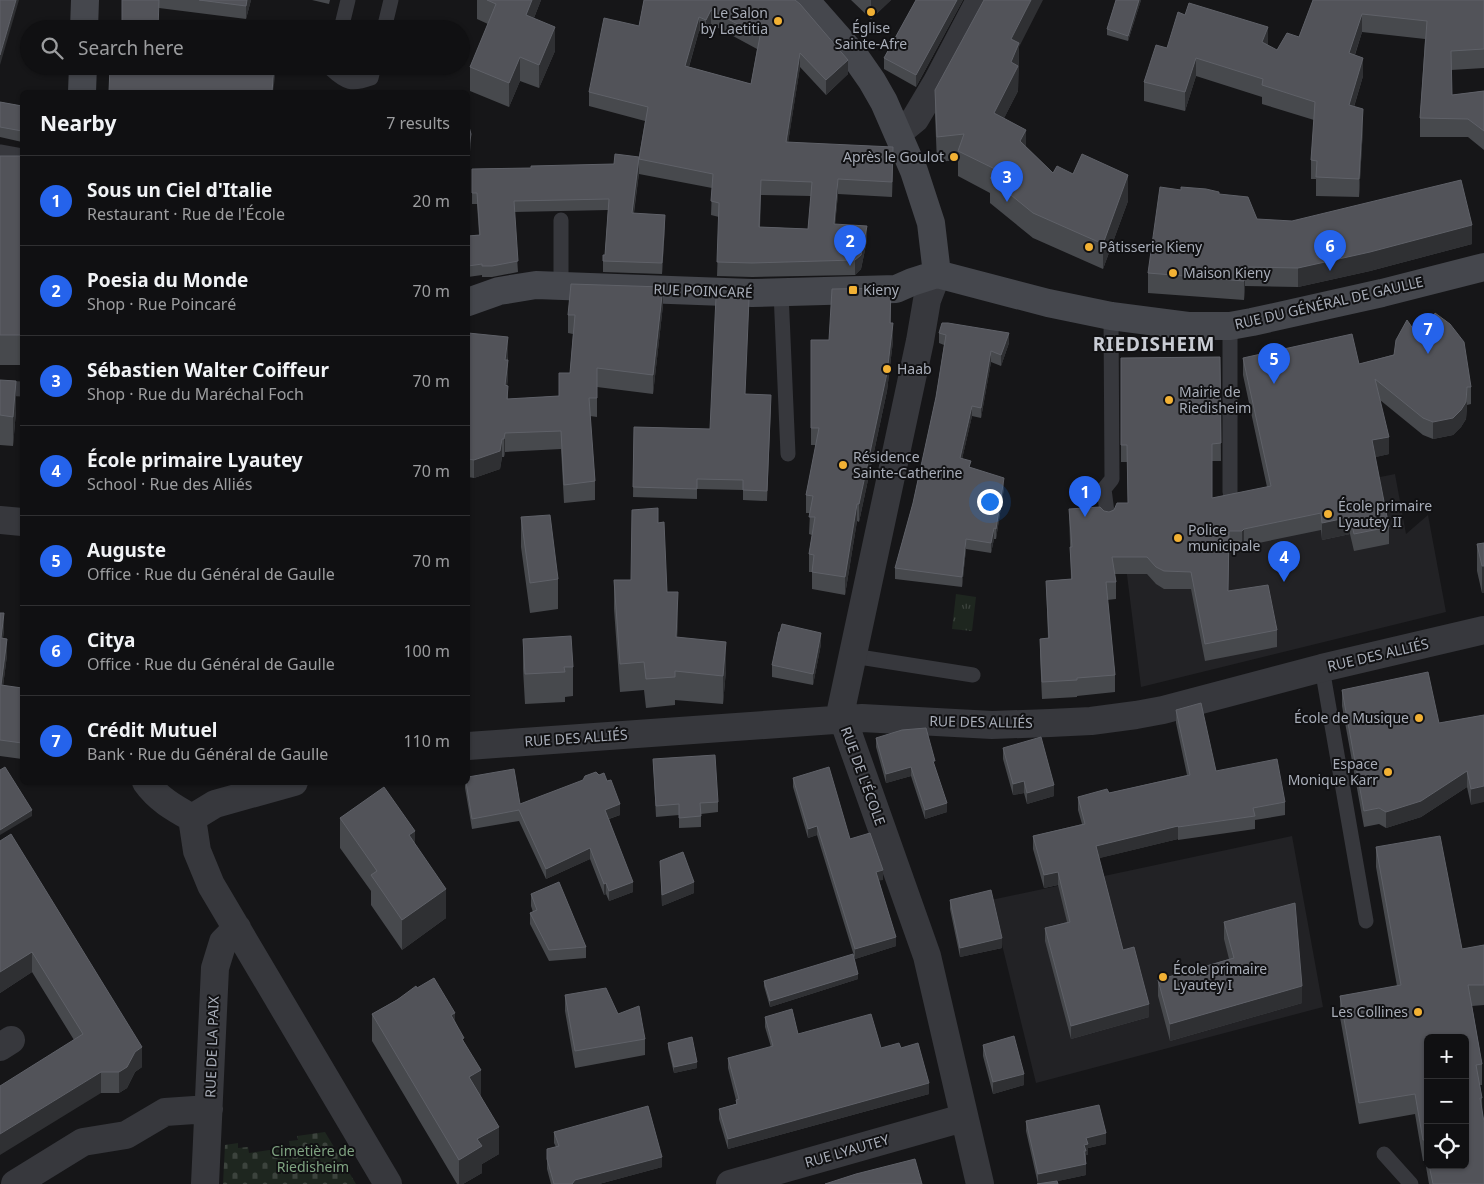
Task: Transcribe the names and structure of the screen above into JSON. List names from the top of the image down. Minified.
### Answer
{"streets":{"street":["RUE POINCARÉ","RUE DU GÉNÉRAL DE GAULLE","RUE DES ALLIÉS","RUE DE L'ÉCOLE","RUE DE LA PAIX","RUE LYAUTEY"]},"crossings":[["RUE POINCARÉ","RUE DU GÉNÉRAL DE GAULLE"],["RUE POINCARÉ","RUE DE L'ÉCOLE"],["RUE DU GÉNÉRAL DE GAULLE","RUE DE L'ÉCOLE"],["RUE DES ALLIÉS","RUE DE L'ÉCOLE"],["RUE DE L'ÉCOLE","RUE LYAUTEY"]],"districts":["RIEDISHEIM"],"parks":["Cimetière de Riedisheim"],"places":{"other":["Église Sainte-Afre","Le Salon by Laetitia","Après le Goulot","Pâtisserie Kieny","Maison Kieny","Haab","Mairie de Riedisheim","Résidence Sainte-Catherine","École primaire Lyautey II","Police municipale","École de Musique","Espace Monique Karr","École primaire Lyautey I","Les Collines"],"transit":["Kieny"]},"page":{"search":"Search here","heading":["Nearby","7 results"],"list":[{"mark":"1","name":"Sous un Ciel d'Italie","note":"Restaurant · Rue de l'École","value":"20 m"},{"mark":"2","name":"Poesia du Monde","note":"Shop · Rue Poincaré","value":"70 m"},{"mark":"3","name":"Sébastien Walter Coiffeur","note":"Shop · Rue du Maréchal Foch","value":"70 m"},{"mark":"4","name":"École primaire Lyautey","note":"School · Rue des Alliés","value":"70 m"},{"mark":"5","name":"Auguste","note":"Office · Rue du Général de Gaulle","value":"70 m"},{"mark":"6","name":"Citya","note":"Office · Rue du Général de Gaulle","value":"100 m"},{"mark":"7","name":"Crédit Mutuel","note":"Bank · Rue du Général de Gaulle","value":"110 m"}],"pins":["3","2","6","7","5","1","4"],"map_buttons":["+","−"]}}
